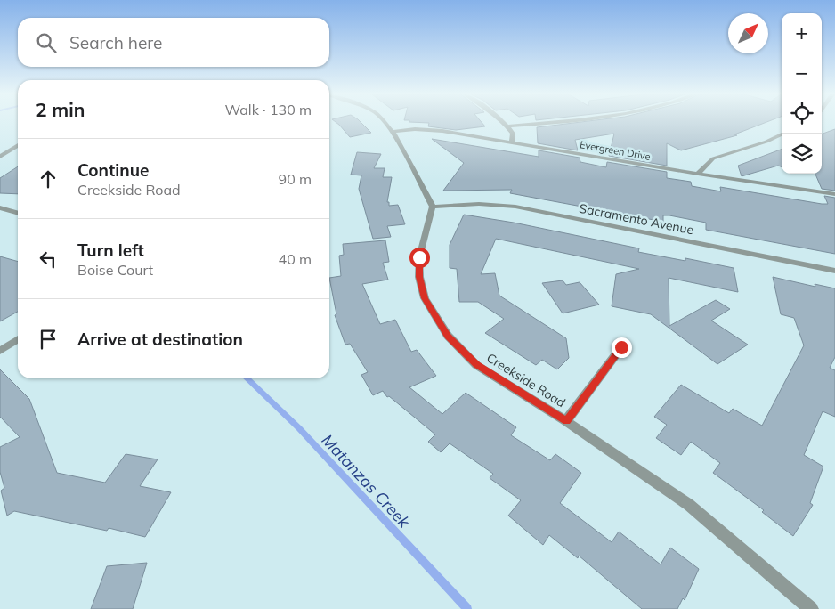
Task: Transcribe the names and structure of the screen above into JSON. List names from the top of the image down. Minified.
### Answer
{"streets":{"street":["Evergreen Drive","Sacramento Avenue","Creekside Road"]},"crossings":[["Sacramento Avenue","Creekside Road"]],"water":["Matanzas Creek"],"north":"top right","page":{"map_buttons":["+","−"],"search":"Search here","heading":["2 min","Walk · 130 m"],"list":[["Continue","Creekside Road","90 m"],["Turn left","Boise Court","40 m"],"Arrive at destination"]}}
